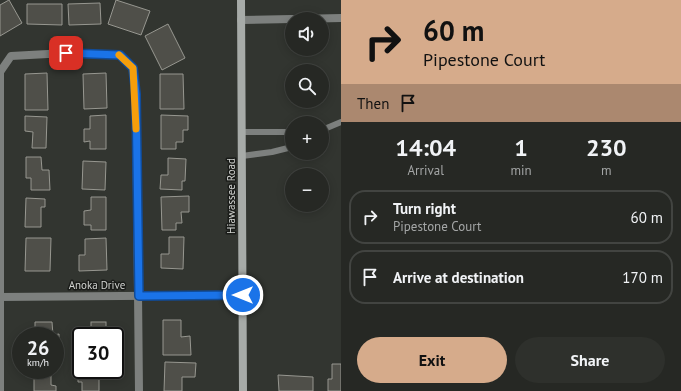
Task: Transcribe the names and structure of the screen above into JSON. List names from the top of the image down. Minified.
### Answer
{"streets":{"main road":["Hiawassee Road"],"street":["Anoka Drive"]},"crossings":[["Hiawassee Road","Anoka Drive"]],"page":{"turn":["60 m","Pipestone Court"],"map_buttons":["+","−"],"then":"Then","eta":["14:04","Arrival","1","min","230","m"],"list":[{"name":"Turn right","note":"Pipestone Court","value":"60 m"},{"name":"Arrive at destination","value":"170 m"}],"speed":"26 km/h","limit":"30","buttons":["Exit","Share"]}}
